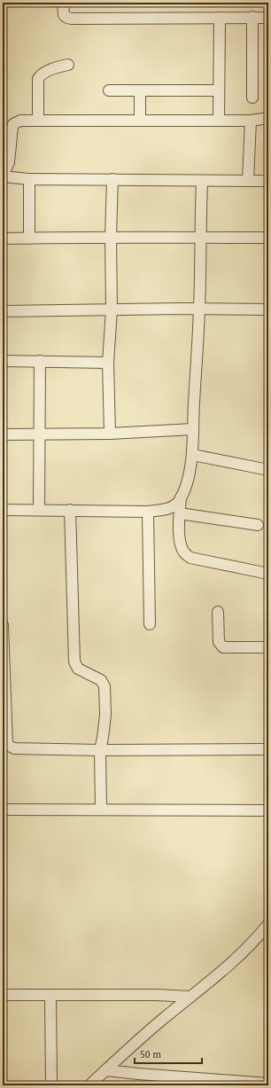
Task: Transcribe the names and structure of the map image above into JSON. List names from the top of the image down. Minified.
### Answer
{"scale_bar":"50 m"}
